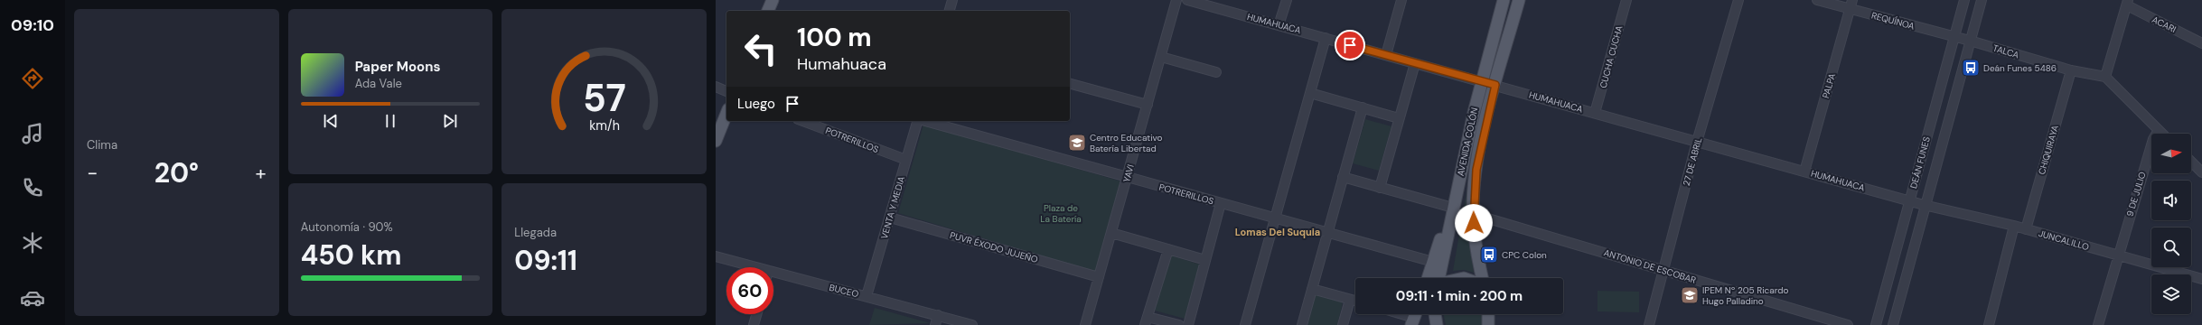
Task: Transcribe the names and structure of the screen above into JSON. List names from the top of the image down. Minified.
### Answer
{"streets":{"main road":["AVENIDA COLÓN"],"street":["REQUÍNOA","HUMAHUACA","ACARI","TALCA","CUCHA CUCHA","PALPA","POTRERILLOS","CHIQUIRAYA","27 DE ABRIL","DEÁN FUNES","YAVI","9 DE JULIO","VENTA Y MEDIA","JUNCALILLO","PUVR ÉXODO JUJEÑO","ANTONIO DE ESCOBAR","BUCEO"]},"crossings":[["REQUÍNOA","TALCA"],["REQUÍNOA","PALPA"],["REQUÍNOA","DEÁN FUNES"],["HUMAHUACA","CUCHA CUCHA"],["HUMAHUACA","PALPA"],["HUMAHUACA","AVENIDA COLÓN"],["HUMAHUACA","27 DE ABRIL"],["HUMAHUACA","DEÁN FUNES"],["HUMAHUACA","JUNCALILLO"],["TALCA","CHIQUIRAYA"],["TALCA","DEÁN FUNES"],["POTRERILLOS","YAVI"],["POTRERILLOS","VENTA Y MEDIA"],["AVENIDA COLÓN","ANTONIO DE ESCOBAR"],["CHIQUIRAYA","JUNCALILLO"],["27 DE ABRIL","ANTONIO DE ESCOBAR"],["DEÁN FUNES","JUNCALILLO"],["YAVI","PUVR ÉXODO JUJEÑO"],["9 DE JULIO","JUNCALILLO"],["VENTA Y MEDIA","PUVR ÉXODO JUJEÑO"],["VENTA Y MEDIA","BUCEO"]],"districts":["Lomas Del Suquia"],"parks":["Plaza de La Batería"],"places":{"bus stop":["Deán Funes 5486","CPC Colon"],"school or university":["Centro Educativo Batería Libertad","IPEM Nº 205 Ricardo Hugo Palladino"]},"north":"right","page":{"tabs":"09:10","tile":["Clima",["Autonomía · 90%","450 km"],["Llegada","09:11"]],"turn":["100 m","Humahuaca"],"song":["Paper Moons","Ada Vale"],"then":"Luego","heat":["−","20°","+"],"limit":"60","trip":"09:11 · 1 min · 200 m","gauge":["57","km/h"]}}
